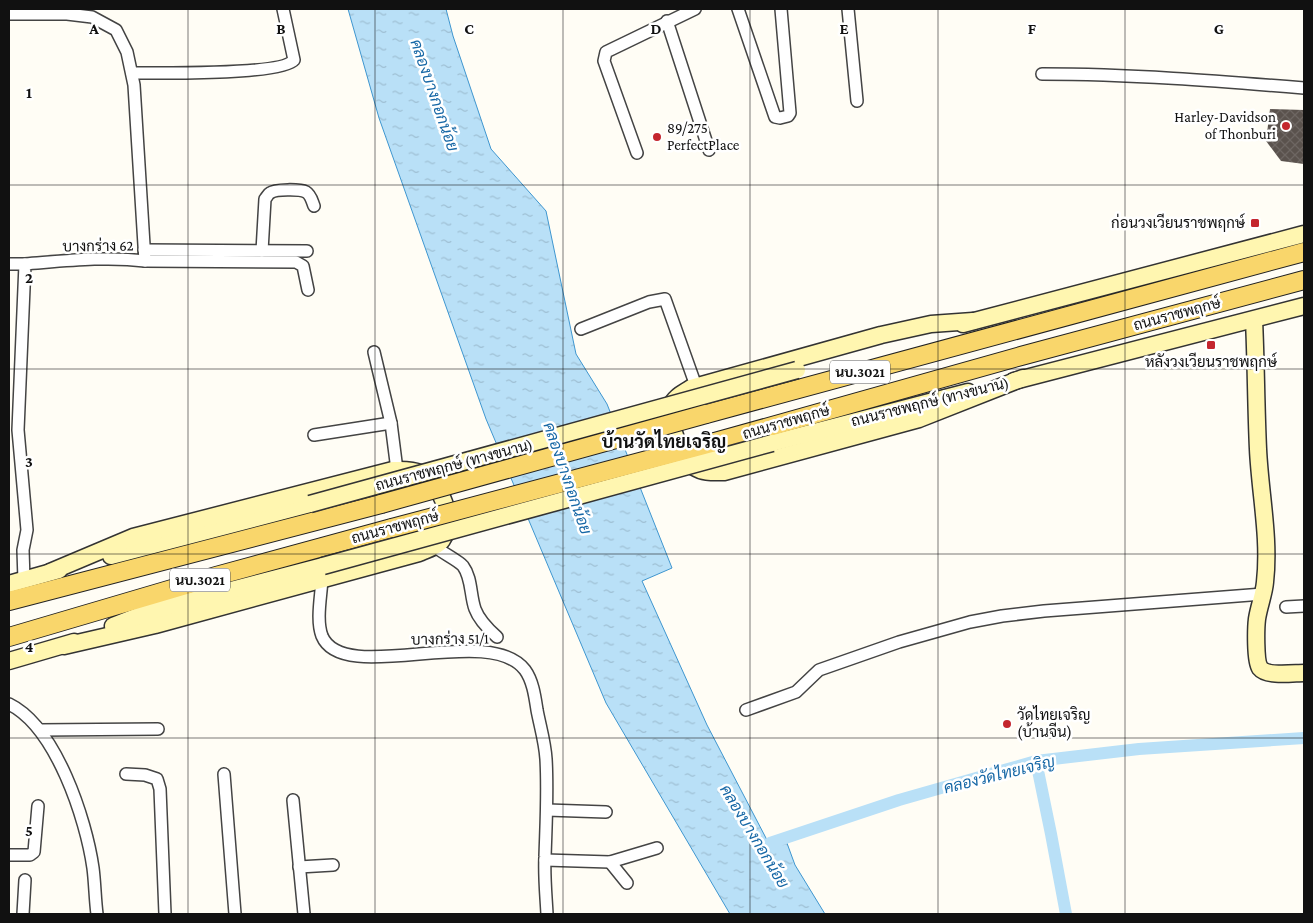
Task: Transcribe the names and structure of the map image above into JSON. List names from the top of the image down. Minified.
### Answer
{"streets":{"main road":["ถนนราชพฤกษ์","นบ.3021","ถนนราชพฤกษ์ (ทางขนาน)"],"street":["บางกร่าง 62","บางกร่าง 51/1"]},"crossings":[["ถนนราชพฤกษ์ (ทางขนาน)","บางกร่าง 51/1"]],"districts":["บ้านวัดไทยเจริญ"],"water":["คลองบางกอกน้อย","คลองวัดไทยเจริญ"],"places":{"other":["Harley-Davidson of Thonburi","89/275 PerfectPlace","วัดไทยเจริญ (บ้านจีน)"],"transit":["ก่อนวงเวียนราชพฤกษ์","หลังวงเวียนราชพฤกษ์"]},"grid":{"columns":["A","B","C","D","E","F","G"],"rows":["1","2","3","4","5"]}}
